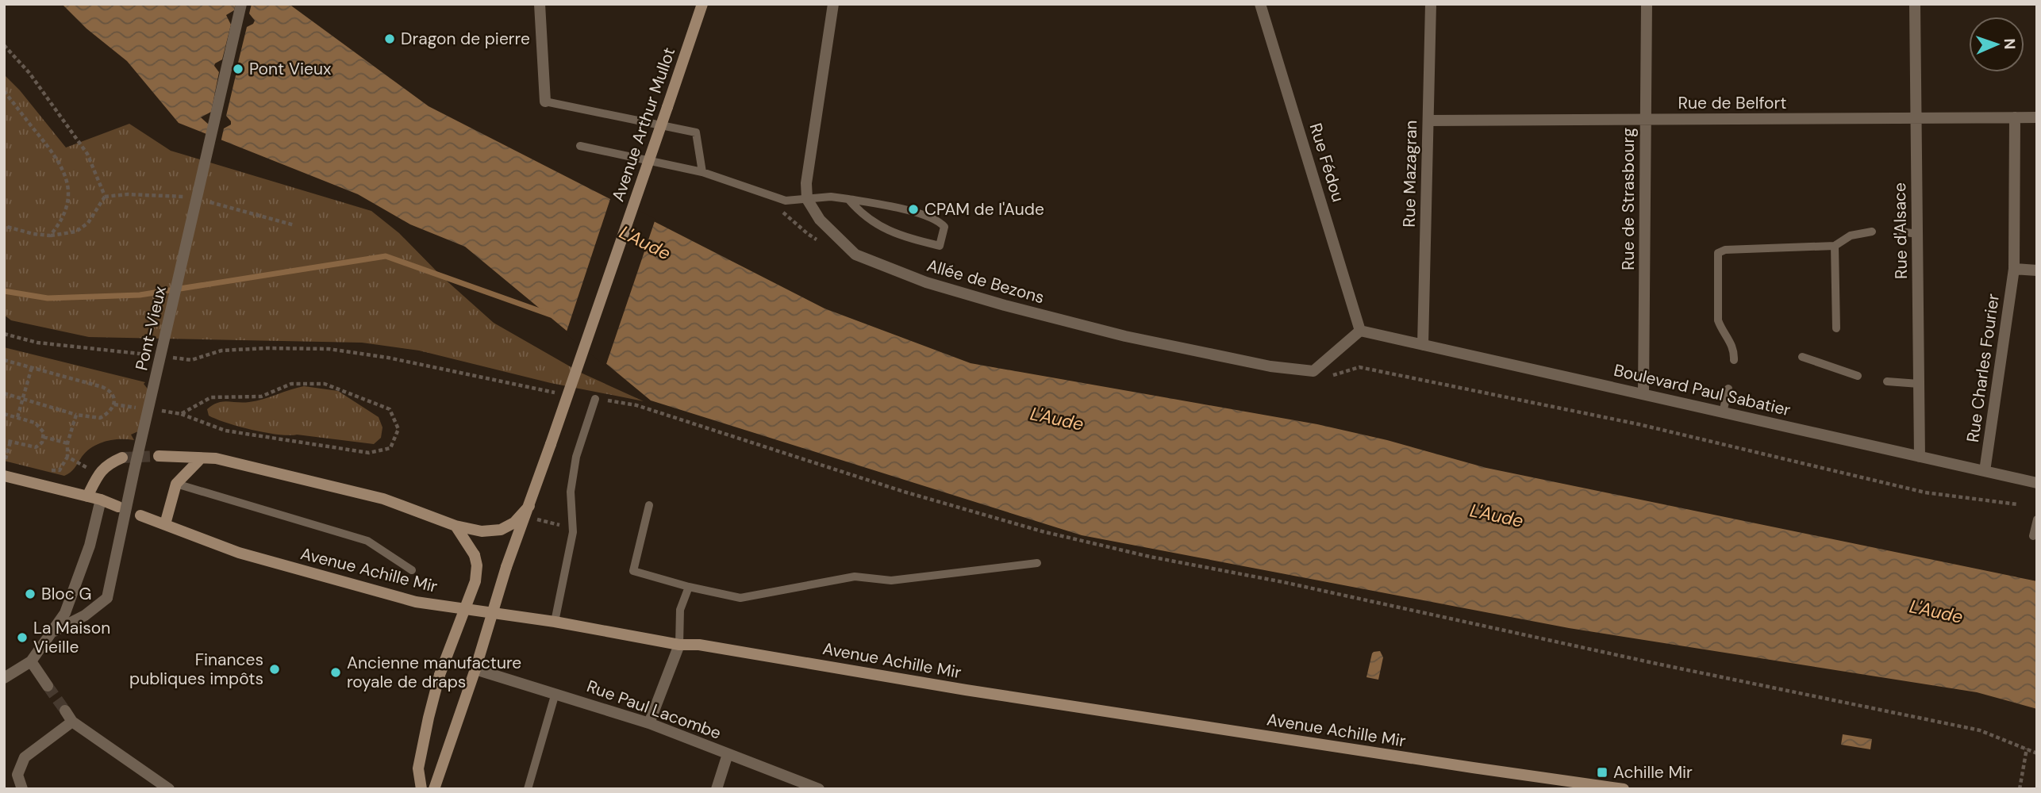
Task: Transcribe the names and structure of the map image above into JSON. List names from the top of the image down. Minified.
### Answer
{"streets":{"main road":["Avenue Arthur Mullot","Avenue Achille Mir"],"street":["Rue de Belfort","Rue Fédou","Rue Mazagran","Rue de Strasbourg","Rue d'Alsace","Allée de Bezons","Pont-Vieux","Rue Charles Fourier","Boulevard Paul Sabatier","Rue Paul Lacombe"]},"crossings":[["Rue de Belfort","Rue Mazagran"],["Rue de Belfort","Rue de Strasbourg"],["Rue de Belfort","Rue d'Alsace"],["Rue de Belfort","Rue Charles Fourier"],["Avenue Arthur Mullot","Rue Paul Lacombe"],["Rue Fédou","Allée de Bezons"],["Rue Fédou","Boulevard Paul Sabatier"],["Rue Mazagran","Boulevard Paul Sabatier"],["Rue de Strasbourg","Boulevard Paul Sabatier"],["Rue d'Alsace","Boulevard Paul Sabatier"],["Allée de Bezons","Boulevard Paul Sabatier"],["Rue Charles Fourier","Boulevard Paul Sabatier"]],"water":["L'Aude"],"places":{"other":["Dragon de pierre","Pont Vieux","CPAM de l'Aude","Bloc G","La Maison Vieille","Finances publiques impôts","Ancienne manufacture royale de draps"],"transit":["Achille Mir"]},"north":"right"}
